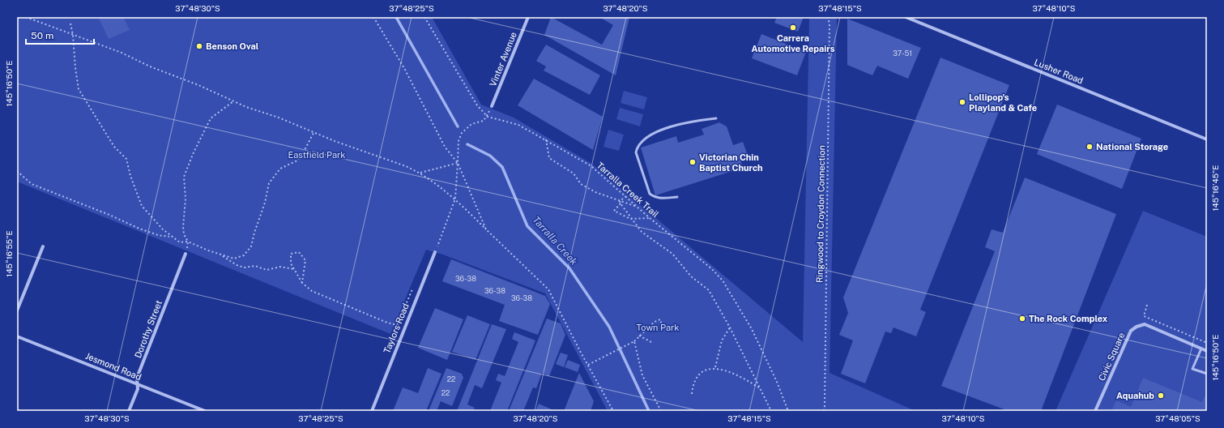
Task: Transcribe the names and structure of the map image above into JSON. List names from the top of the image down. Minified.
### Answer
{"streets":{"street":["Vinter Avenue","Lusher Road","Taylors Road","Dorothy Street","Civic Square","Jesmond Road"],"path":["Tarralla Creek Trail","Ringwood to Croydon Connection"]},"crossings":[["Dorothy Street","Jesmond Road"]],"water":["Tarralla Creek"],"parks":["Eastfield Park","Town Park"],"places":["Carrera Automotive Repairs","Benson Oval","Lollipop's Playland & Cafe","National Storage","Victorian Chin Baptist Church","The Rock Complex","Aquahub"],"house_numbers":["37-51","36-38","36-38","36-38","22","22"],"scale_bar":"50 m","coordinates":["37°48'30\"S","37°48'25\"S","37°48'20\"S","37°48'15\"S","37°48'10\"S","145°16'50\"E","145°16'45\"E","145°16'55\"E","37°48'05\"S"]}
